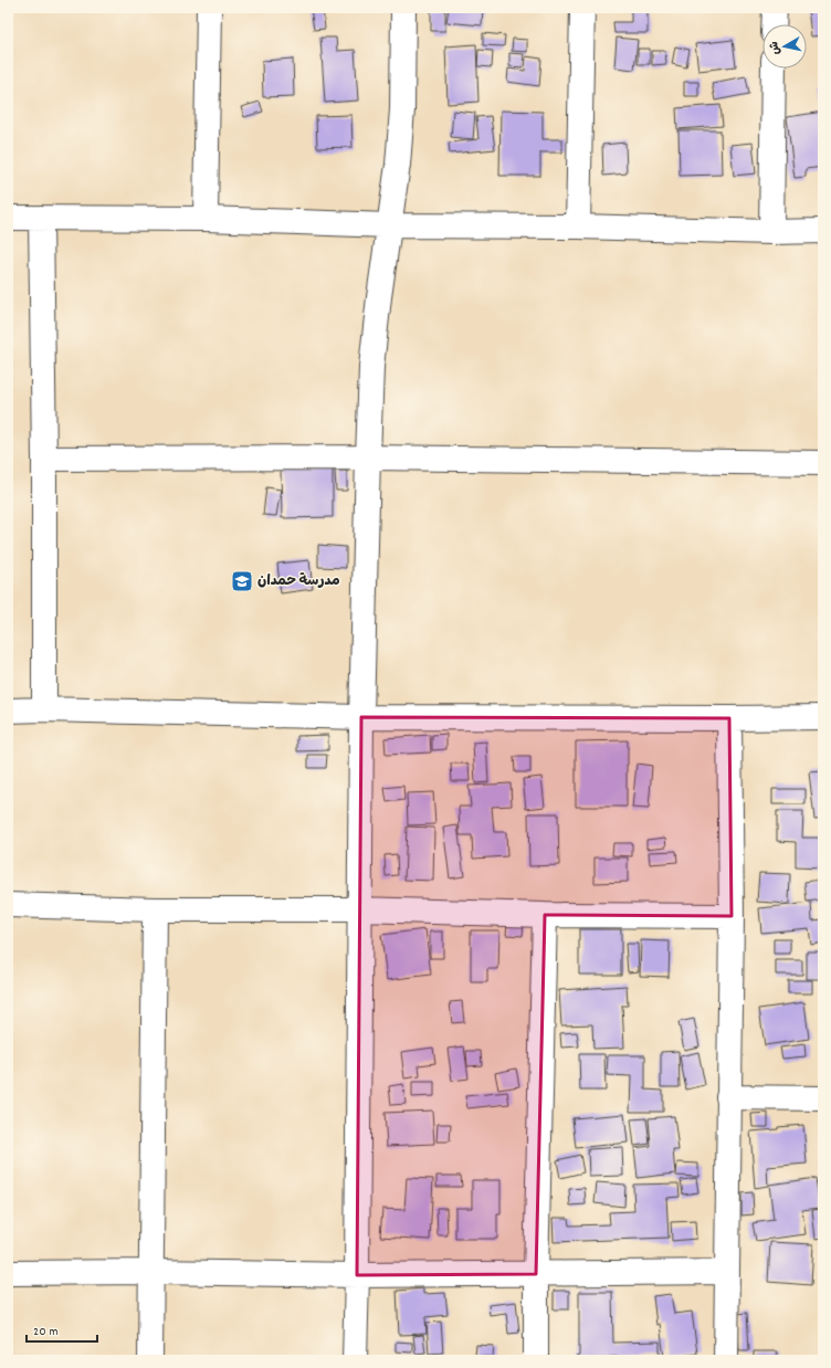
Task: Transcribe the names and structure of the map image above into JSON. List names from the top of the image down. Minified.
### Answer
{"places":{"school or university":["مدرسة حمدان"]},"scale_bar":"20 m","north":"left"}
